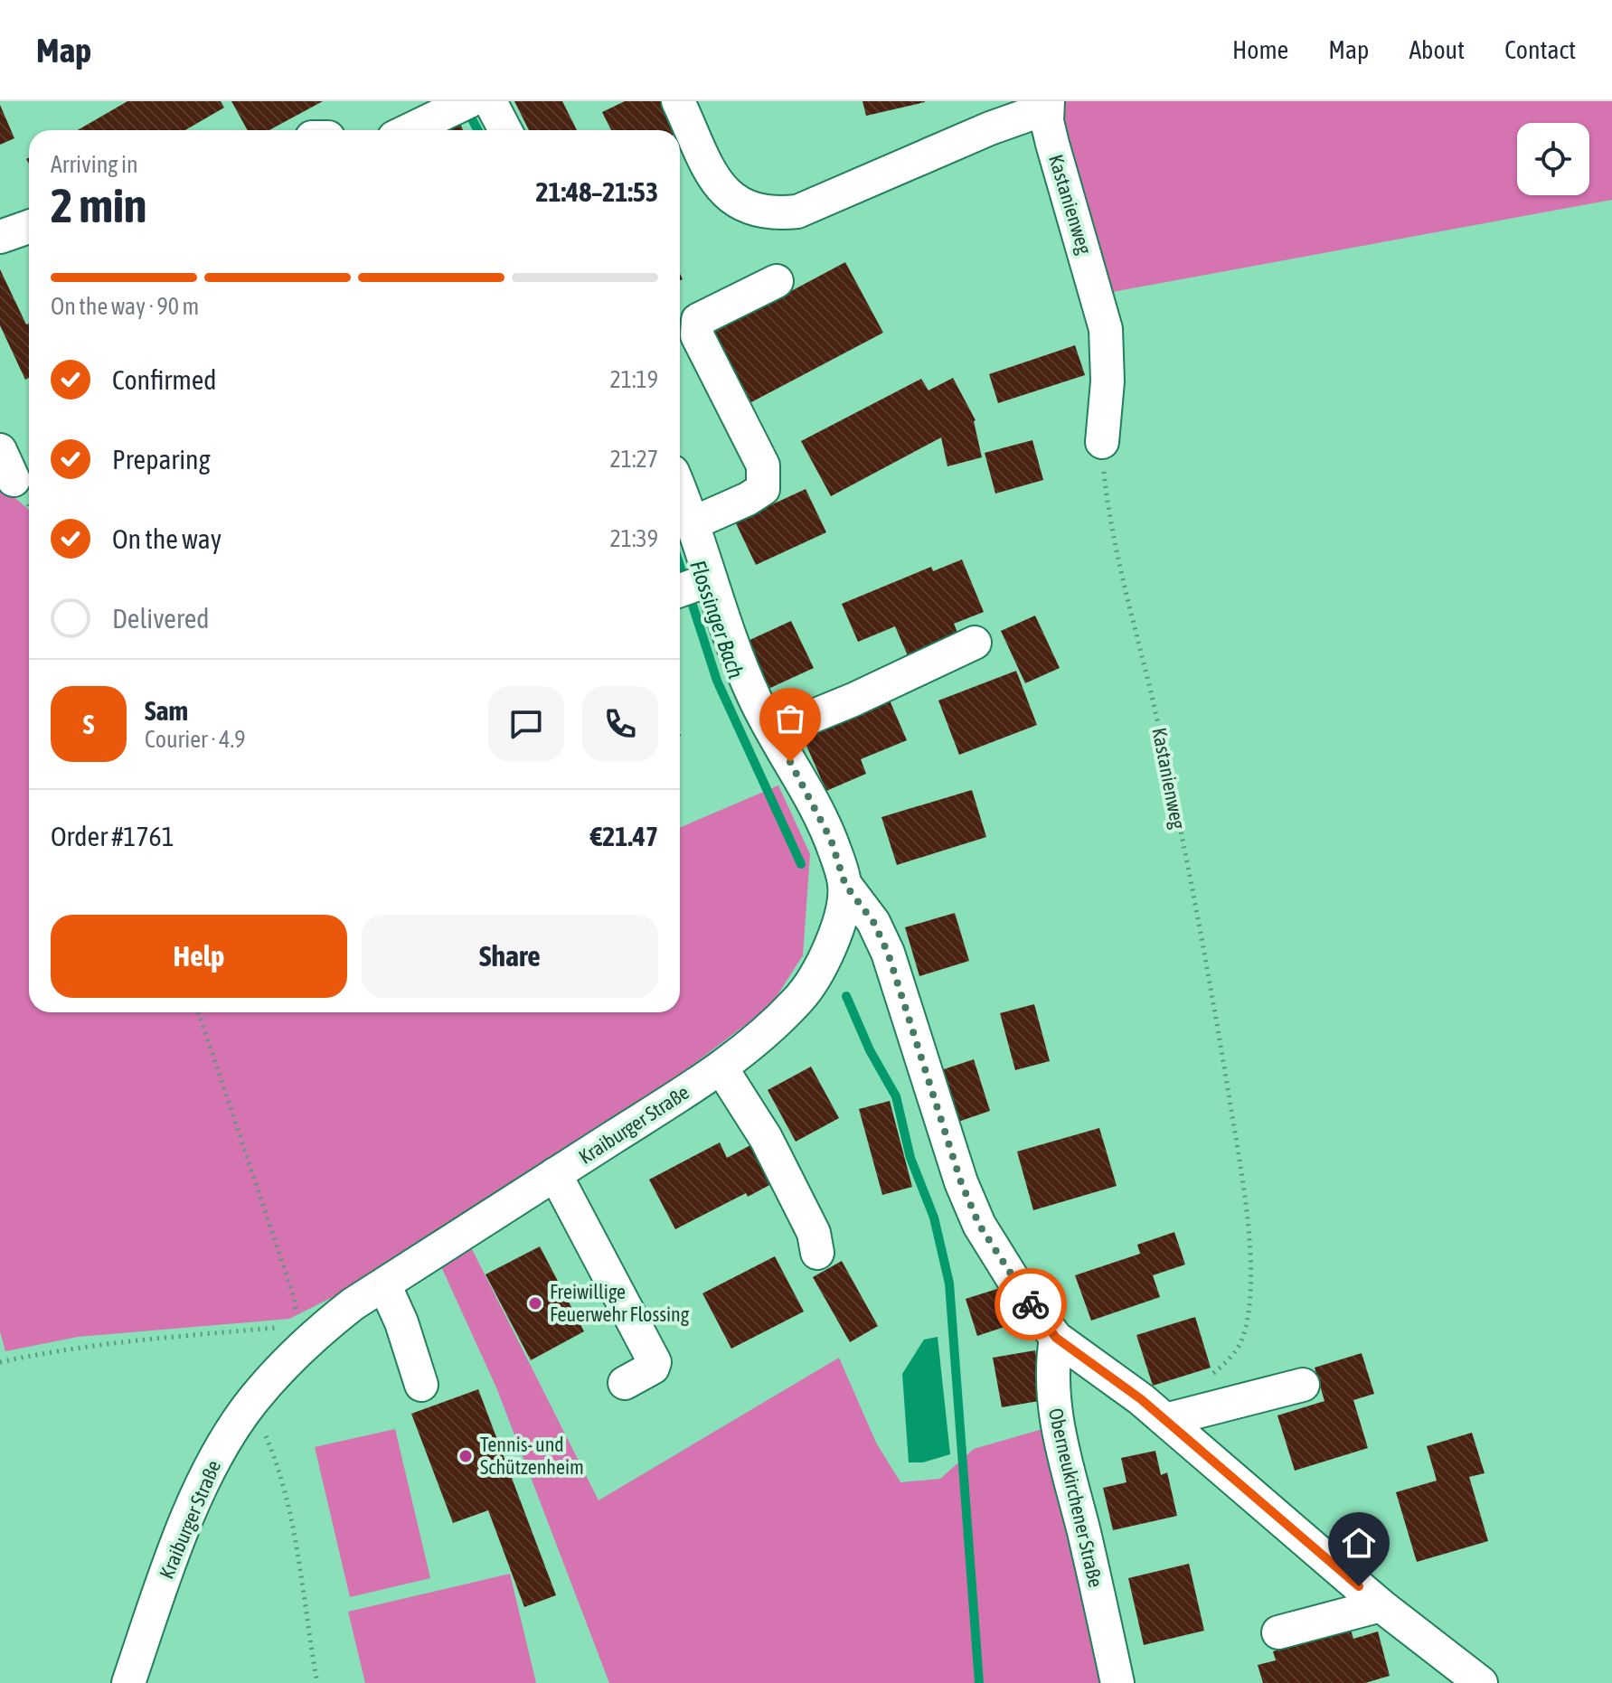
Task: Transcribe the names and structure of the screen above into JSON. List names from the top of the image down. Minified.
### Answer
{"streets":{"street":["Kastanienweg","Kraiburger Straße","Oberneukirchener Straße"]},"water":["Flossinger Bach"],"places":["Freiwillige Feuerwehr Flossing","Tennis- und Schützenheim"],"page":{"header":"Map","nav":["Home","Map","About","Contact"],"heading":["2 min","Arriving in","21:48–21:53"],"panel":["Sam","Courier · 4.9","Order #1761","€21.47"],"bar":"On the way · 90 m","list":[["Confirmed","21:19"],["Preparing","21:27"],["On the way","21:39"],"Delivered"],"round":"S","buttons":["Help","Share"]}}
